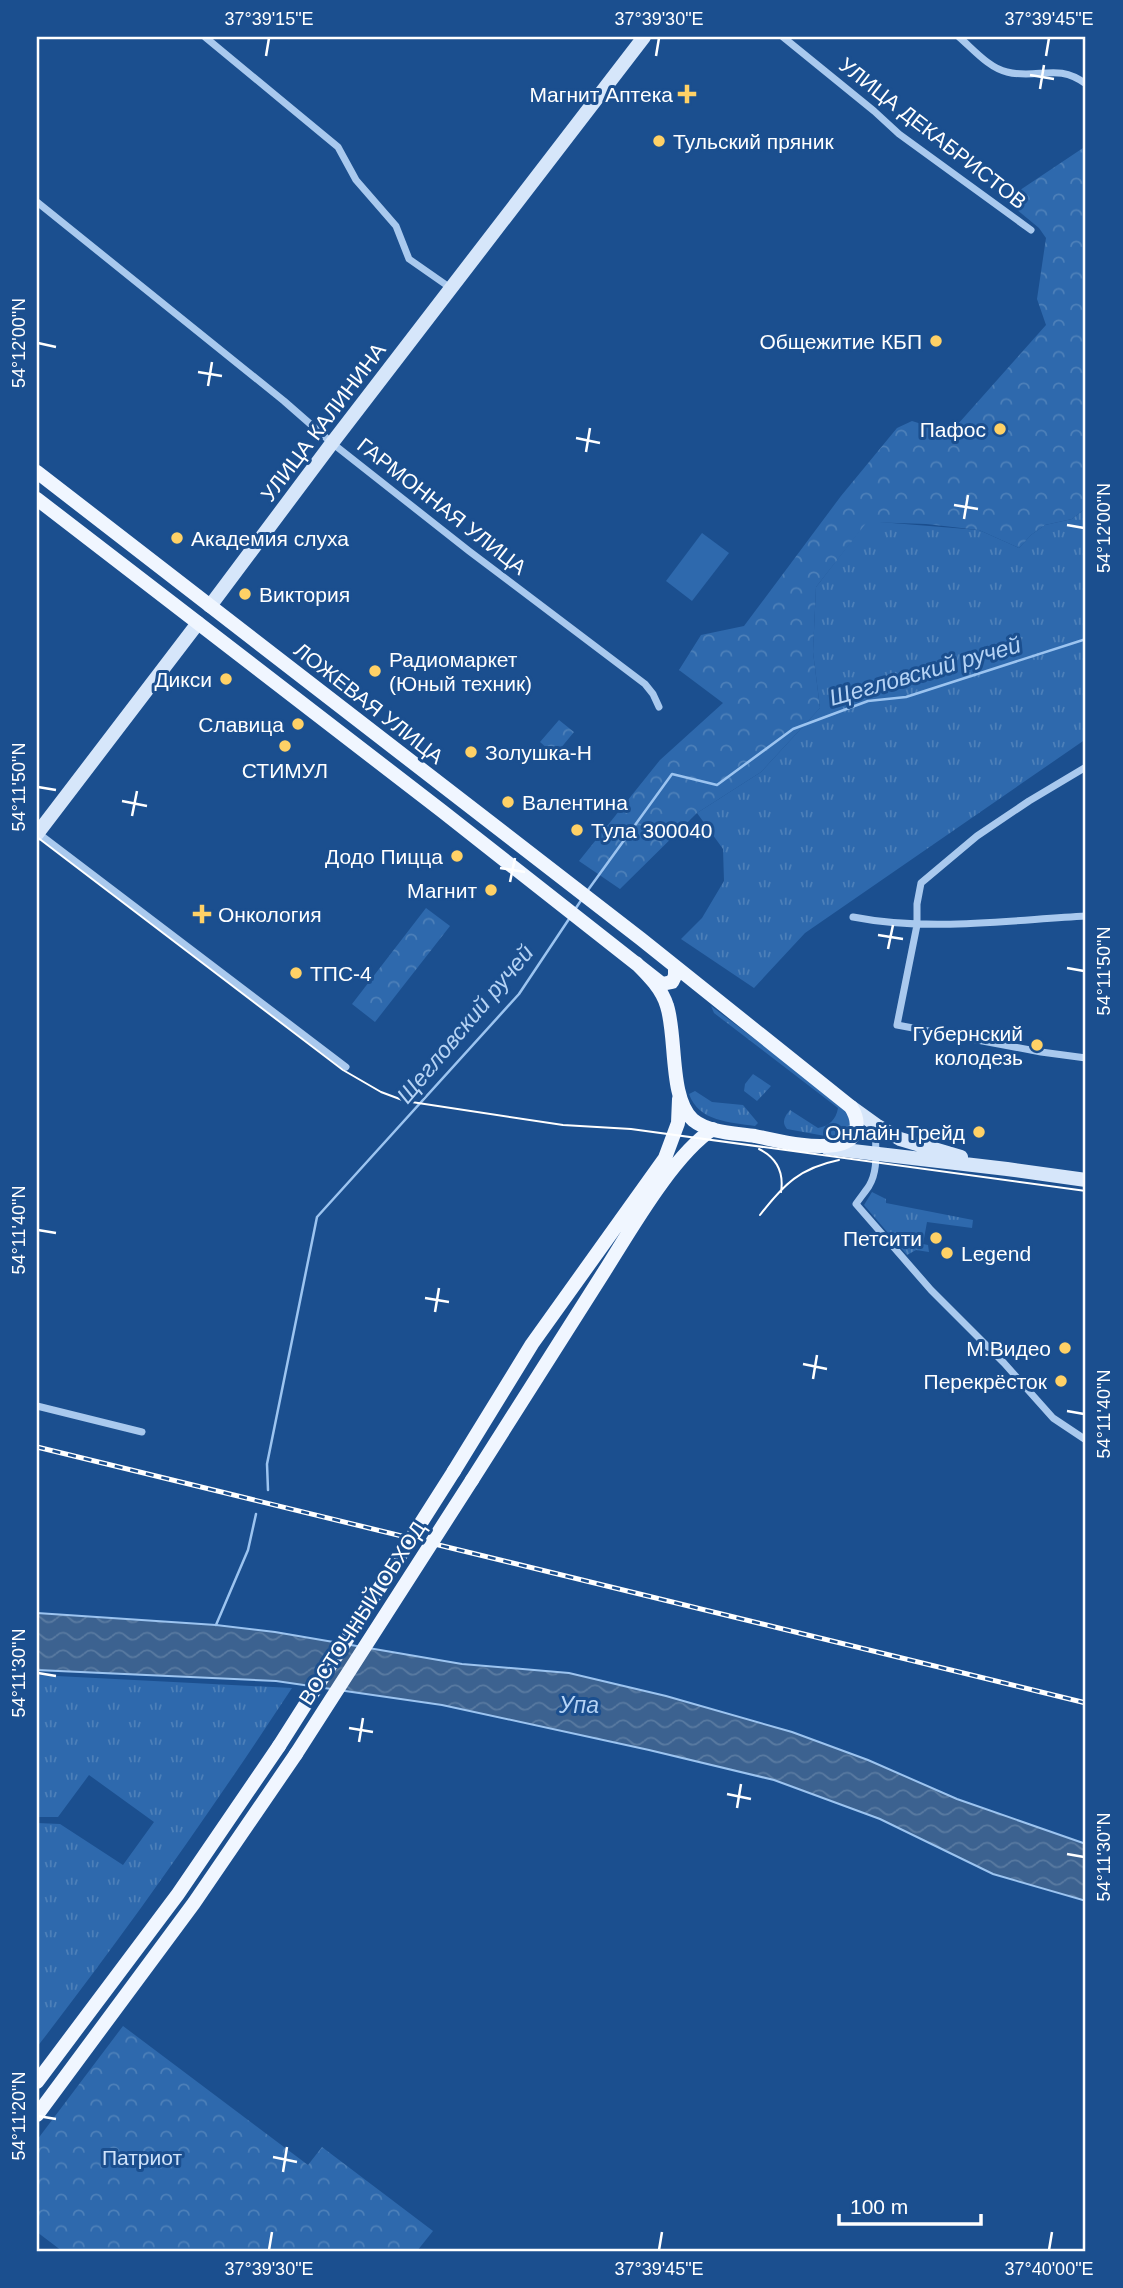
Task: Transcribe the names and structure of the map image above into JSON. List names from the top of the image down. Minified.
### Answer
{"streets":{"main road":["УЛИЦА КАЛИНИНА","ЛОЖЕВАЯ УЛИЦА","ВОСТОЧНЫЙ ОБХОД"],"street":["УЛИЦА ДЕКАБРИСТОВ","ГАРМОННАЯ УЛИЦА"]},"crossings":[["УЛИЦА КАЛИНИНА","ГАРМОННАЯ УЛИЦА"],["УЛИЦА КАЛИНИНА","ЛОЖЕВАЯ УЛИЦА"],["ЛОЖЕВАЯ УЛИЦА","ВОСТОЧНЫЙ ОБХОД"]],"water":["Щегловский ручей","Упа"],"parks":["Патриот"],"places":{"health":["Магнит Аптека","Онкология"],"other":["Тульский пряник","Общежитие КБП","Пафос","Академия слуха","Виктория","Радиомаркет (Юный техник)","Дикси","Славица","СТИМУЛ","Золушка-Н","Валентина","Тула 300040","Додо Пицца","Магнит","ТПС-4","Губернский колодезь","Онлайн Трейд","Петсити","Legend","М.Видео","Перекрёсток"]},"scale_bar":"100 m","coordinates":["37°39'15\"E","37°39'30\"E","37°39'45\"E","54°12'00\"N","54°11'50\"N","54°11'40\"N","54°11'30\"N","54°11'20\"N","37°40'00\"E"]}
